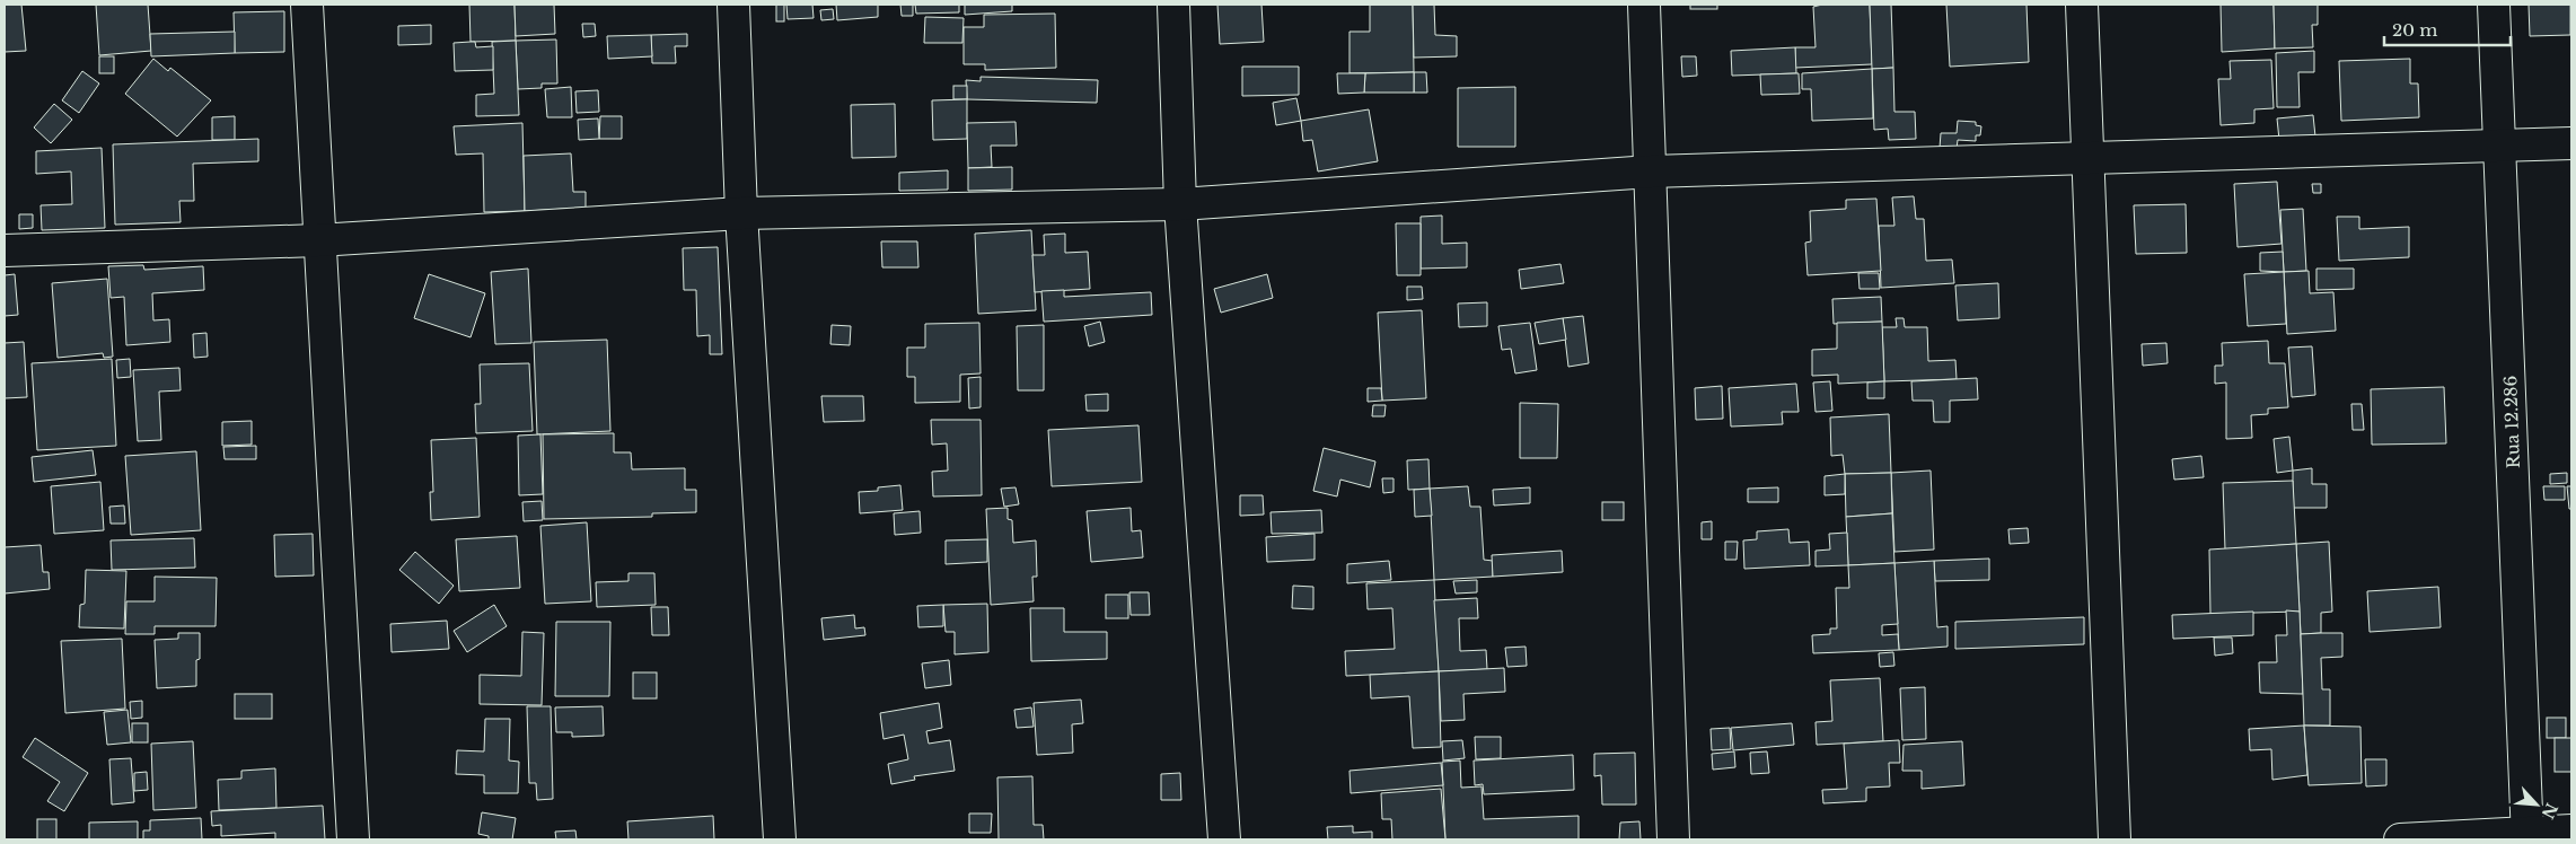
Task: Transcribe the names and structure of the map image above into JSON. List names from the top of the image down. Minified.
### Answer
{"streets":{"street":["Rua 12.286"]},"scale_bar":"20 m","north":"bottom right"}
